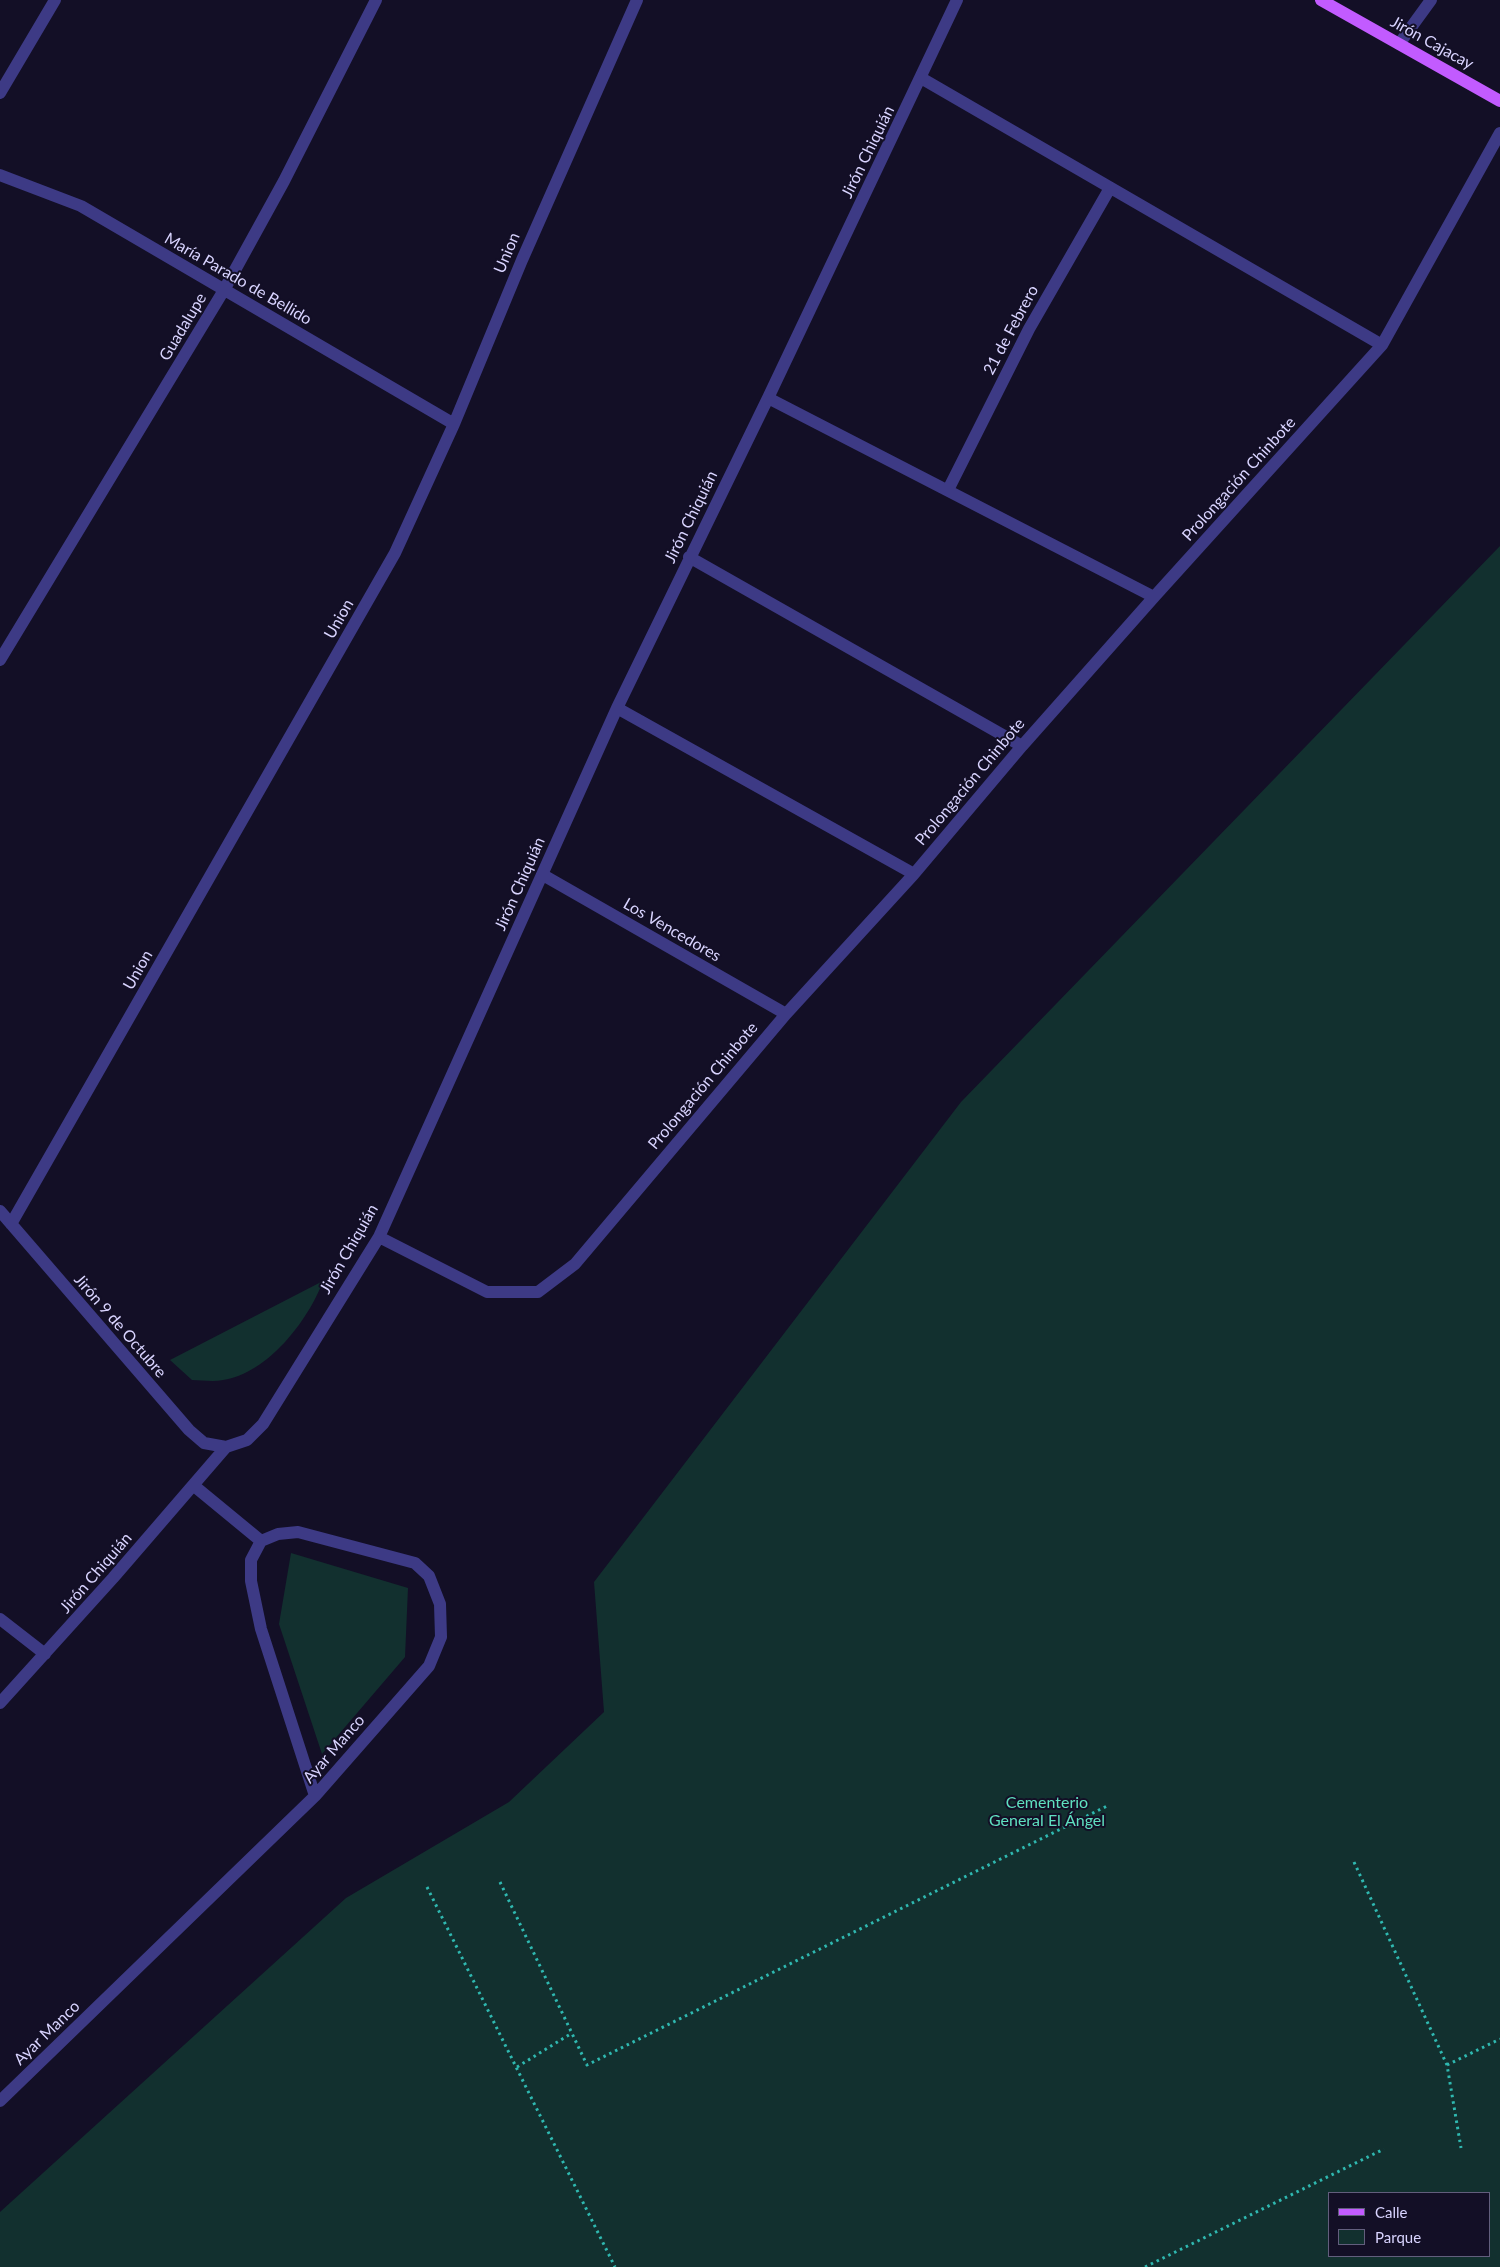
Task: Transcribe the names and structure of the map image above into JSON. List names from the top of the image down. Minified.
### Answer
{"streets":{"main road":["Jirón Cajacay"],"street":["Jirón Chiquián","Union","María Parado de Bellido","Guadalupe","21 de Febrero","Prolongación Chinbote","Los Vencedores","Jirón 9 de Octubre","Ayar Manco"]},"crossings":[["Jirón Chiquián","Prolongación Chinbote"],["Jirón Chiquián","Los Vencedores"],["Jirón Chiquián","Jirón 9 de Octubre"],["Union","María Parado de Bellido"],["Union","Jirón 9 de Octubre"],["María Parado de Bellido","Guadalupe"],["Prolongación Chinbote","Los Vencedores"]],"parks":["Cementerio General El Ángel"],"legend":["Calle","Parque"]}
